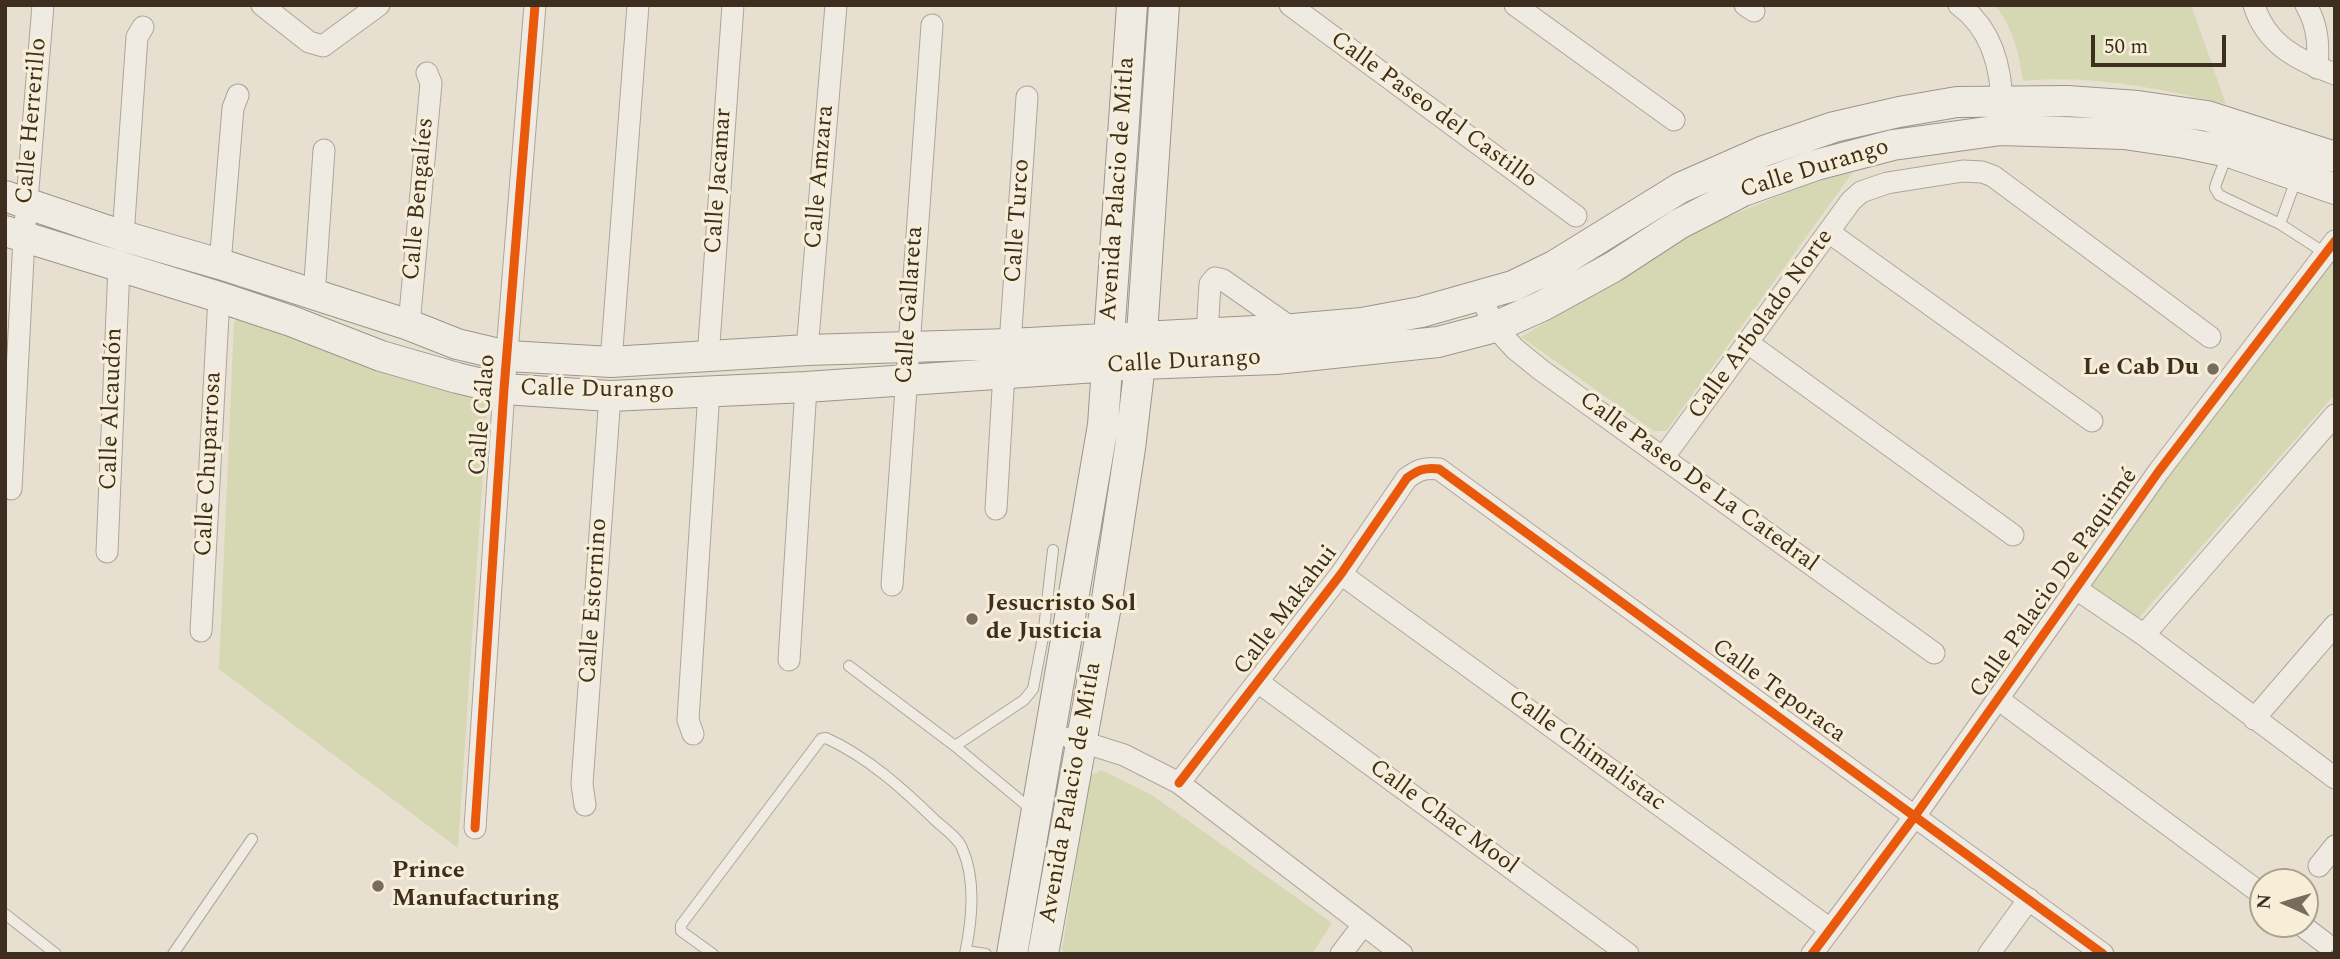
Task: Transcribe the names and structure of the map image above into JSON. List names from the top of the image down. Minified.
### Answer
{"streets":{"main road":["Calle Durango","Avenida Palacio de Mitla"],"street":["Calle Paseo del Castillo","Calle Herrerillo","Calle Amzara","Calle Jacamar","Calle Bengalíes","Calle Turco","Calle Gallareta","Calle Arbolado Norte","Calle Alcaudón","Calle Cálao","Calle Chuparrosa","Calle Paseo De La Catedral","Calle Palacio De Paquimé","Calle Estornino","Calle Makahui","Calle Teporaca","Calle Chimalistac","Calle Chac Mool"]},"crossings":[["Calle Herrerillo","Calle Durango"],["Calle Durango","Calle Amzara"],["Calle Durango","Calle Jacamar"],["Calle Durango","Avenida Palacio de Mitla"],["Calle Durango","Calle Bengalíes"],["Calle Durango","Calle Turco"],["Calle Durango","Calle Gallareta"],["Calle Durango","Calle Alcaudón"],["Calle Durango","Calle Cálao"],["Calle Durango","Calle Chuparrosa"],["Calle Durango","Calle Paseo De La Catedral"],["Calle Durango","Calle Estornino"],["Calle Arbolado Norte","Calle Paseo De La Catedral"],["Calle Palacio De Paquimé","Calle Teporaca"],["Calle Palacio De Paquimé","Calle Chimalistac"],["Calle Makahui","Calle Teporaca"],["Calle Makahui","Calle Chimalistac"],["Calle Makahui","Calle Chac Mool"]],"places":["Le Cab Du","Jesucristo Sol de Justicia","Prince Manufacturing"],"scale_bar":"50 m","north":"left"}
